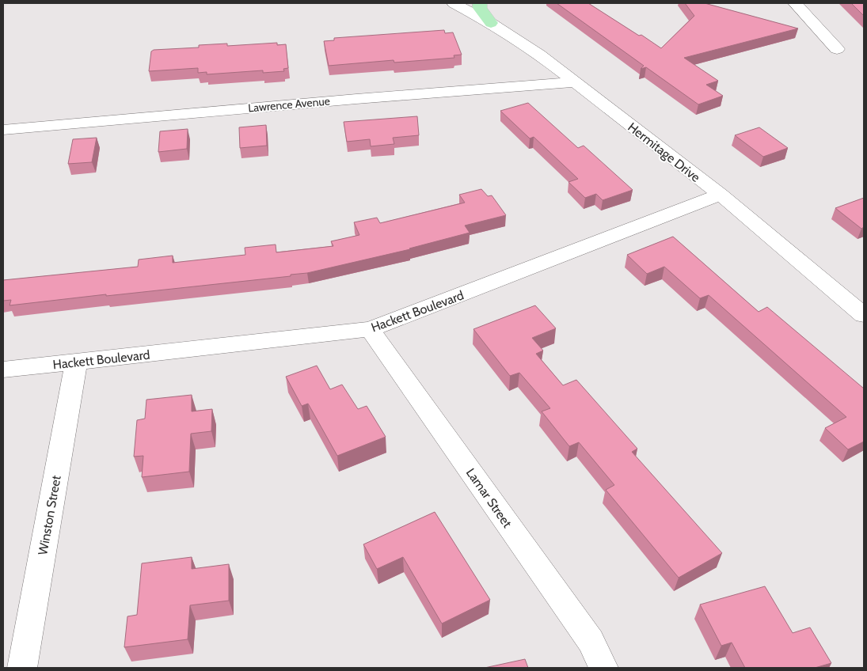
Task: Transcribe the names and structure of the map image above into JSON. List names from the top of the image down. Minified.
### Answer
{"streets":{"street":["Lawrence Avenue","Hermitage Drive","Hackett Boulevard","Lamar Street","Winston Street"]},"crossings":[["Lawrence Avenue","Hermitage Drive"],["Hermitage Drive","Hackett Boulevard"],["Hackett Boulevard","Lamar Street"],["Hackett Boulevard","Winston Street"]]}
